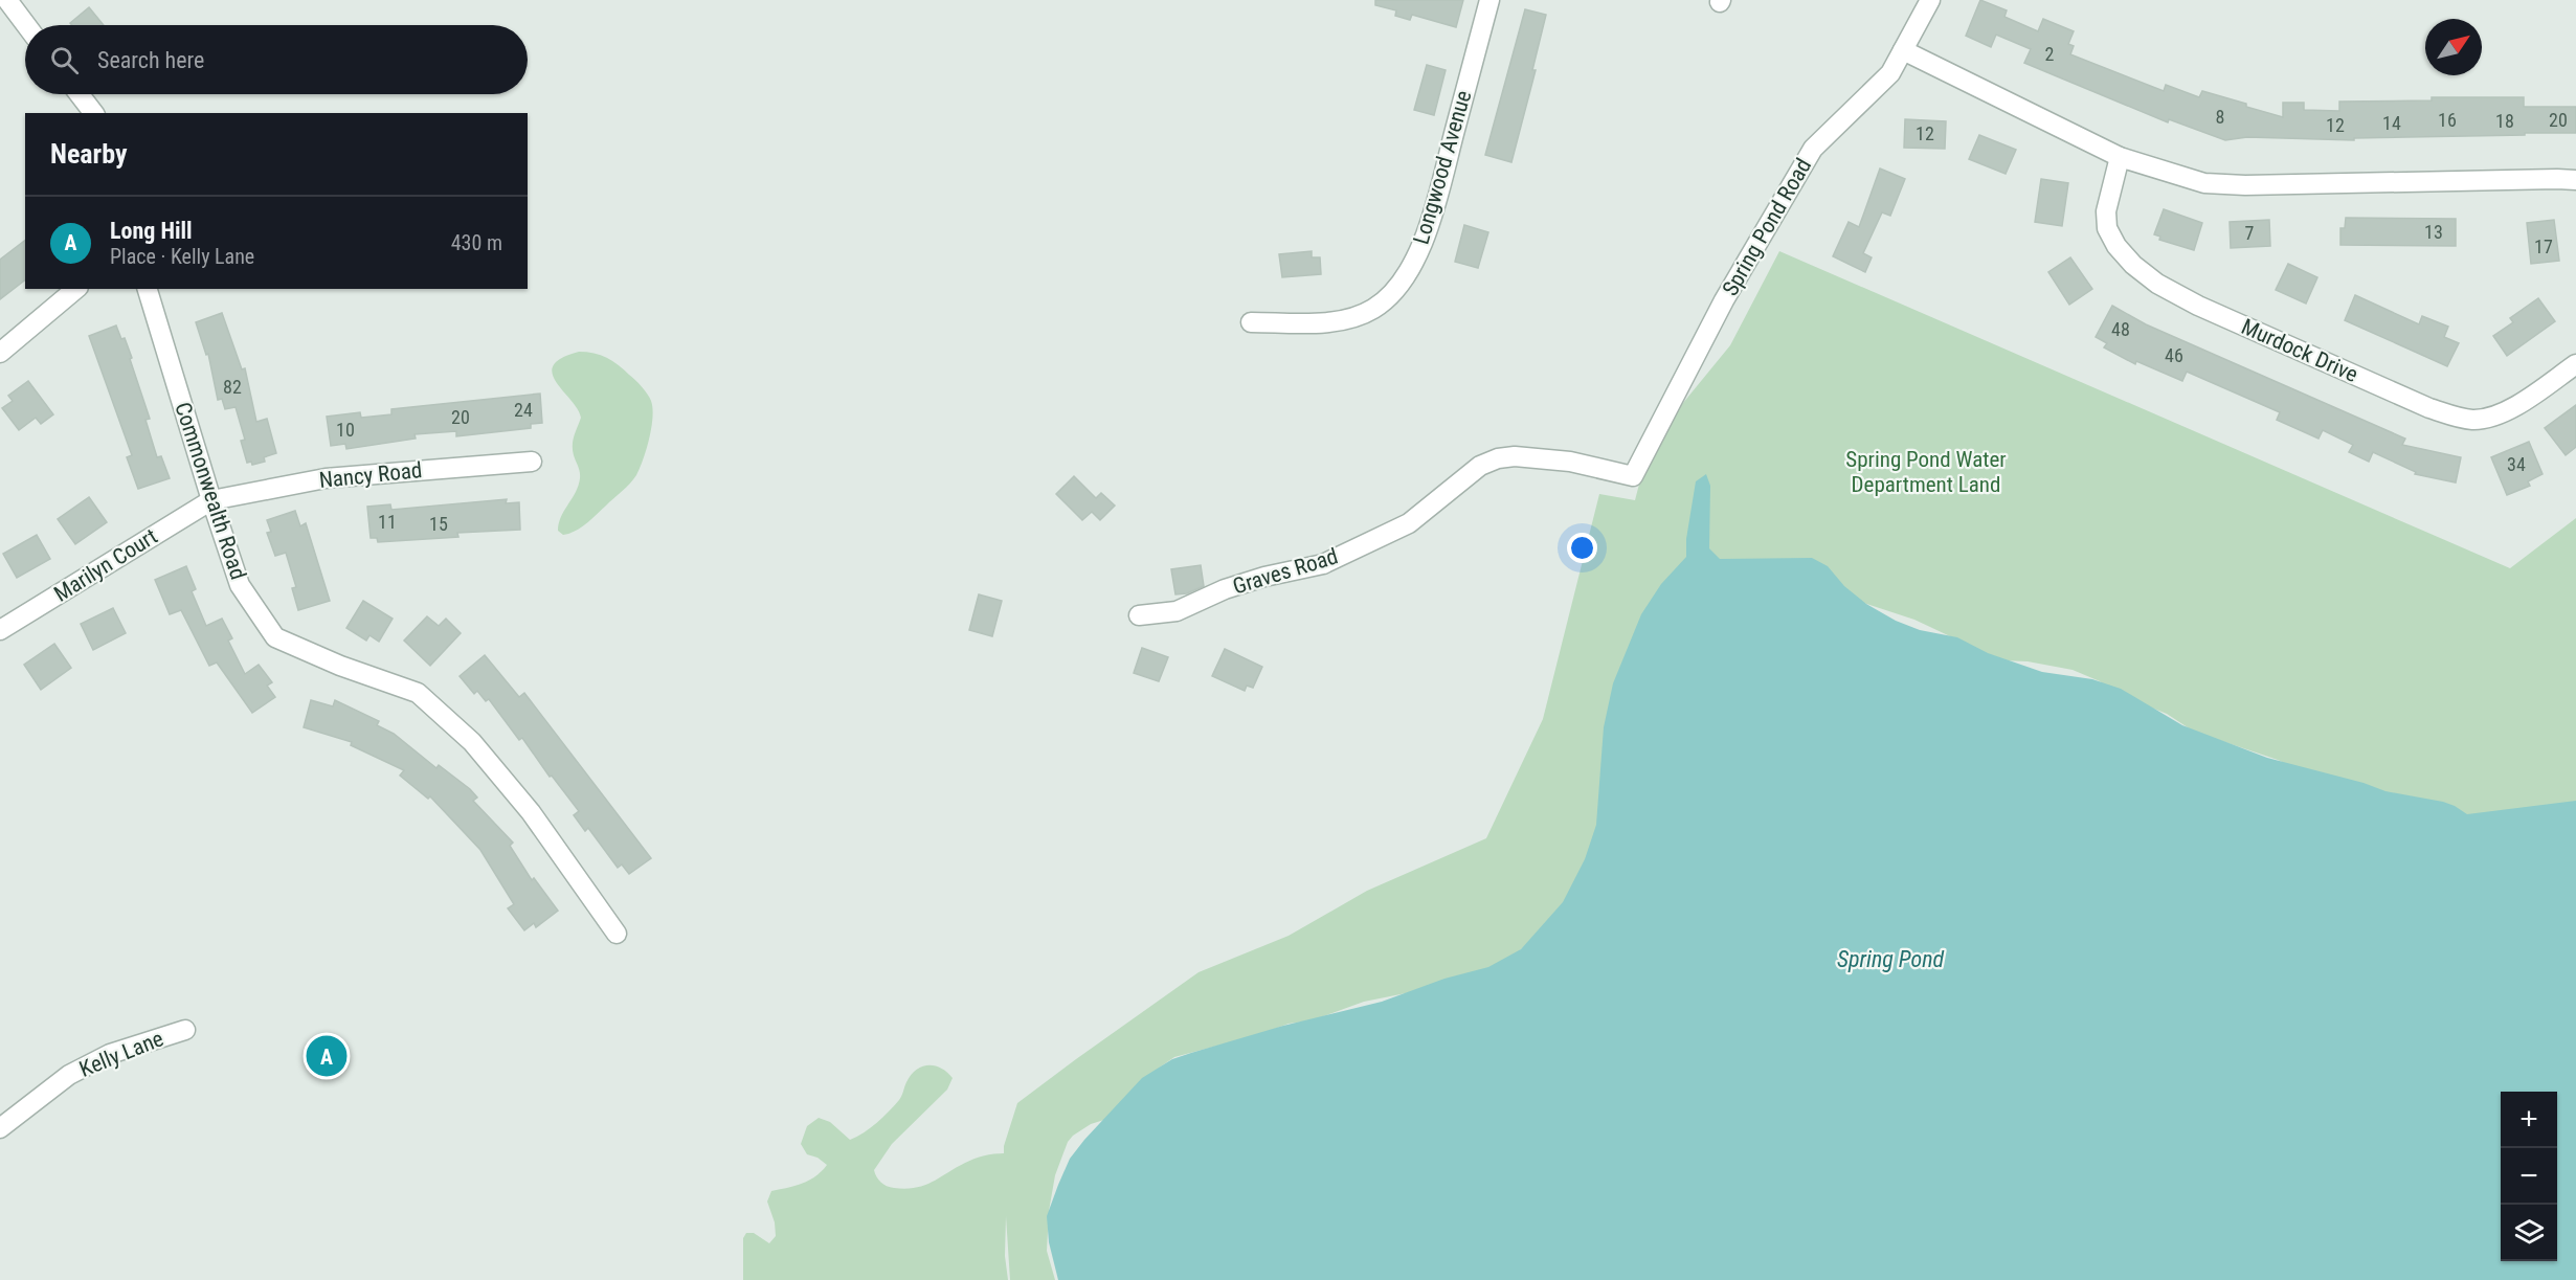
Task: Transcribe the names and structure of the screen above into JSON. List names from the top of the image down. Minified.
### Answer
{"streets":{"street":["Longwood Avenue","Spring Pond Road","Murdock Drive","Nancy Road","Commonwealth Road","Marilyn Court","Graves Road","Kelly Lane"]},"crossings":[["Spring Pond Road","Graves Road"],["Nancy Road","Commonwealth Road"],["Nancy Road","Marilyn Court"],["Commonwealth Road","Marilyn Court"]],"water":["Spring Pond"],"parks":["Spring Pond Water Department Land"],"house_numbers":["2","8","16","20","18","14","12","12","13","7","17","48","46","82","24","20","10","34","11","15"],"north":"top right","page":{"search":"Search here","heading":"Nearby","list":[{"mark":"A","name":"Long Hill","note":"Place · Kelly Lane","value":"430 m"}],"pins":"A","map_buttons":["+","−"]}}
